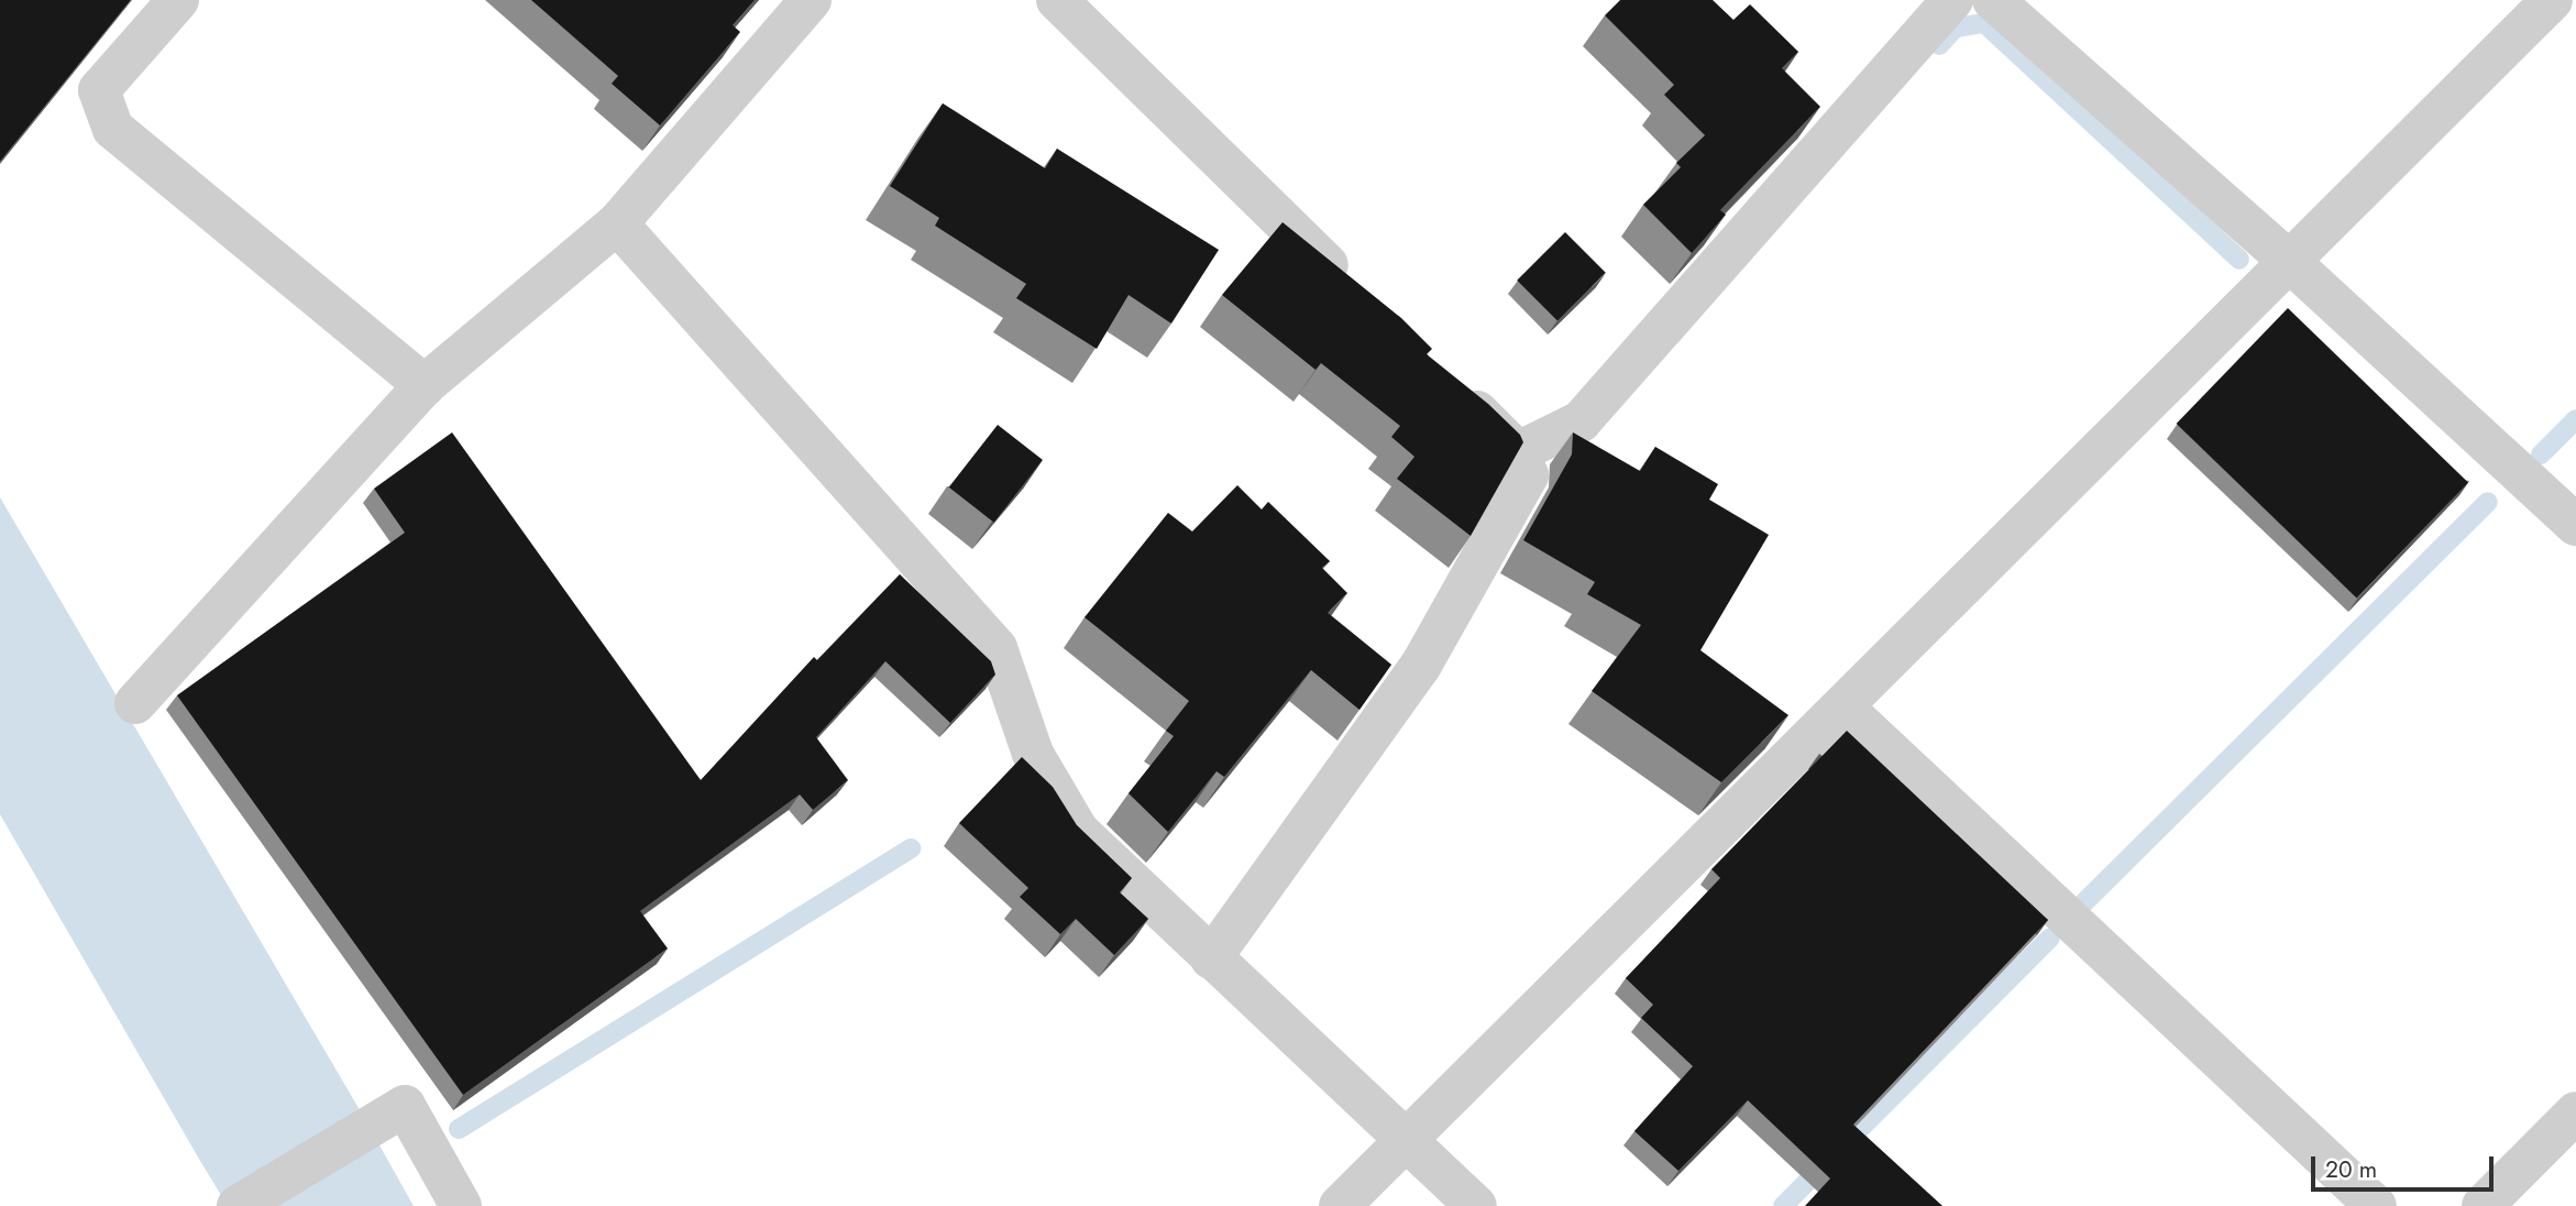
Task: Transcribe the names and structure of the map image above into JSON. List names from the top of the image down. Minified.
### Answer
{"scale_bar":"20 m"}
